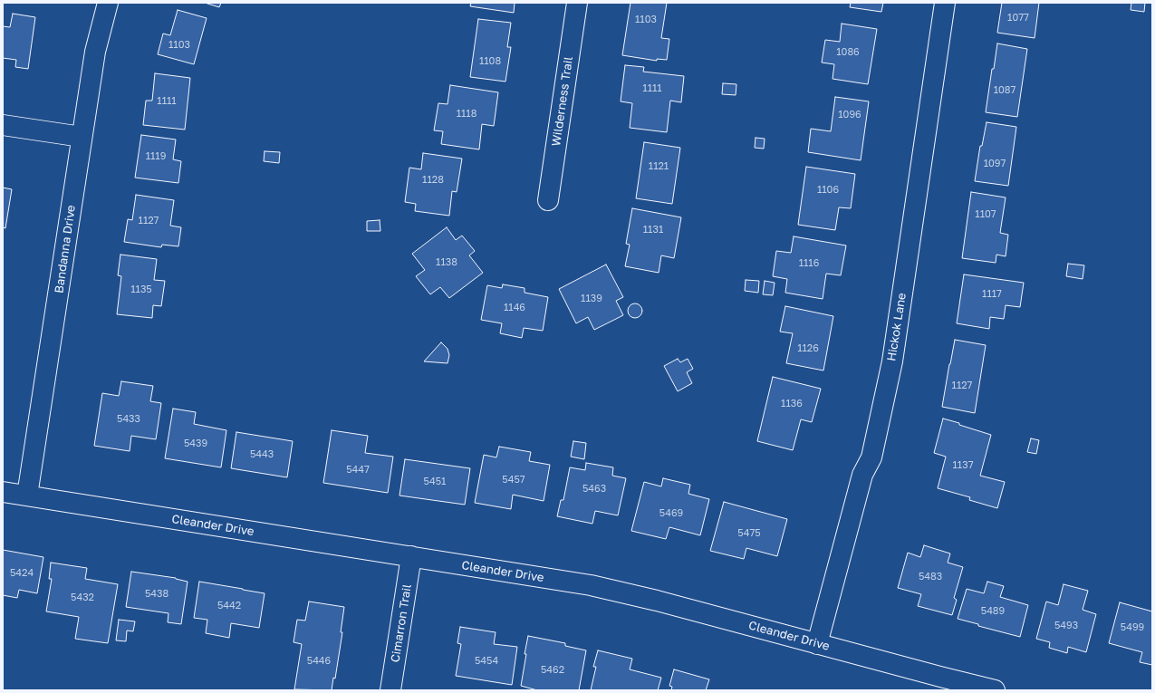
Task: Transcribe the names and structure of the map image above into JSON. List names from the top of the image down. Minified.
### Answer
{"streets":{"street":["Wilderness Trail","Bandanna Drive","Hickok Lane","Cleander Drive","Cimarron Trail"]},"crossings":[["Bandanna Drive","Cleander Drive"],["Hickok Lane","Cleander Drive"],["Cleander Drive","Cimarron Trail"]],"house_numbers":["1077","1103","1103","1086","1108","1111","1087","1111","1118","1096","1119","1097","1121","1128","1106","1107","1127","1131","1138","1116","1135","1117","1139","1146","1126","1127","1136","5433","5439","5443","1137","5447","5457","5451","5463","5469","5475","5424","5483","5438","5432","5442","5489","5493","5499","5446","5454","5462"]}
